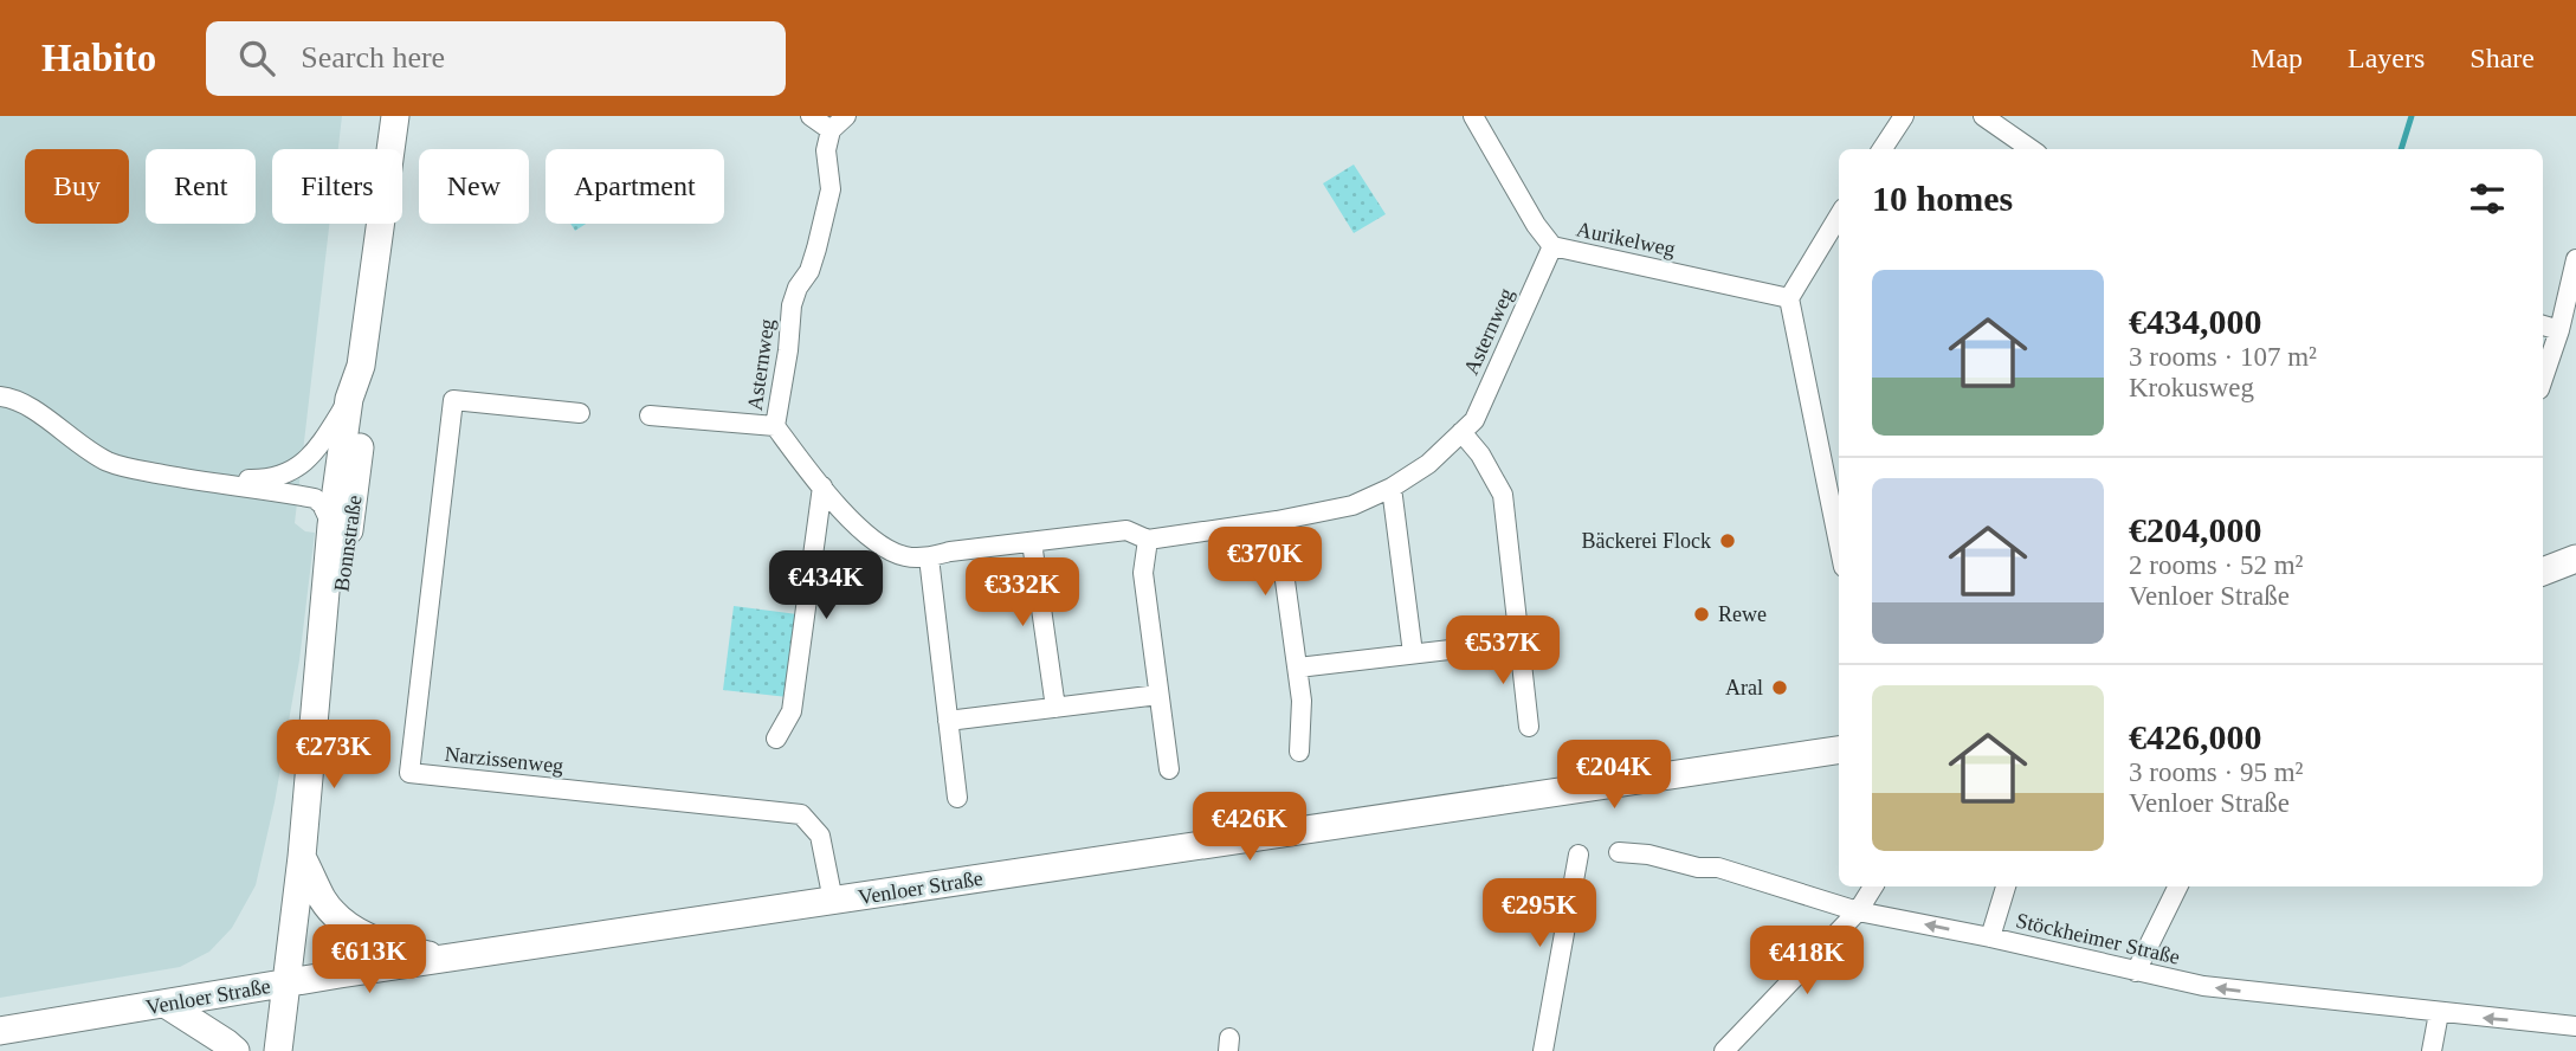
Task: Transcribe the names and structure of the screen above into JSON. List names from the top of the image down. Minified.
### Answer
{"streets":{"main road":["Bonnstraße","Venloer Straße"],"street":["Aurikelweg","Asternweg","Narzissenweg","Stöckheimer Straße"]},"crossings":[["Aurikelweg","Asternweg"],["Bonnstraße","Venloer Straße"],["Narzissenweg","Venloer Straße"]],"one_way":["Stöckheimer Straße"],"places":["Bäckerei Flock","Rewe","Aral"],"page":{"header":"Habito","search":"Search here","nav":["Map","Layers","Share"],"chip":["Buy","Rent","Filters","New","Apartment"],"heading":"10 homes","list":[{"name":"€434,000","note":"3 rooms · 107 m² · Krokusweg"},{"name":"€204,000","note":"2 rooms · 52 m² · Venloer Straße"},{"name":"€426,000","note":"3 rooms · 95 m² · Venloer Straße"}],"price":["€370K","€434K","€332K","€537K","€273K","€204K","€426K","€295K","€613K","€418K"]}}
